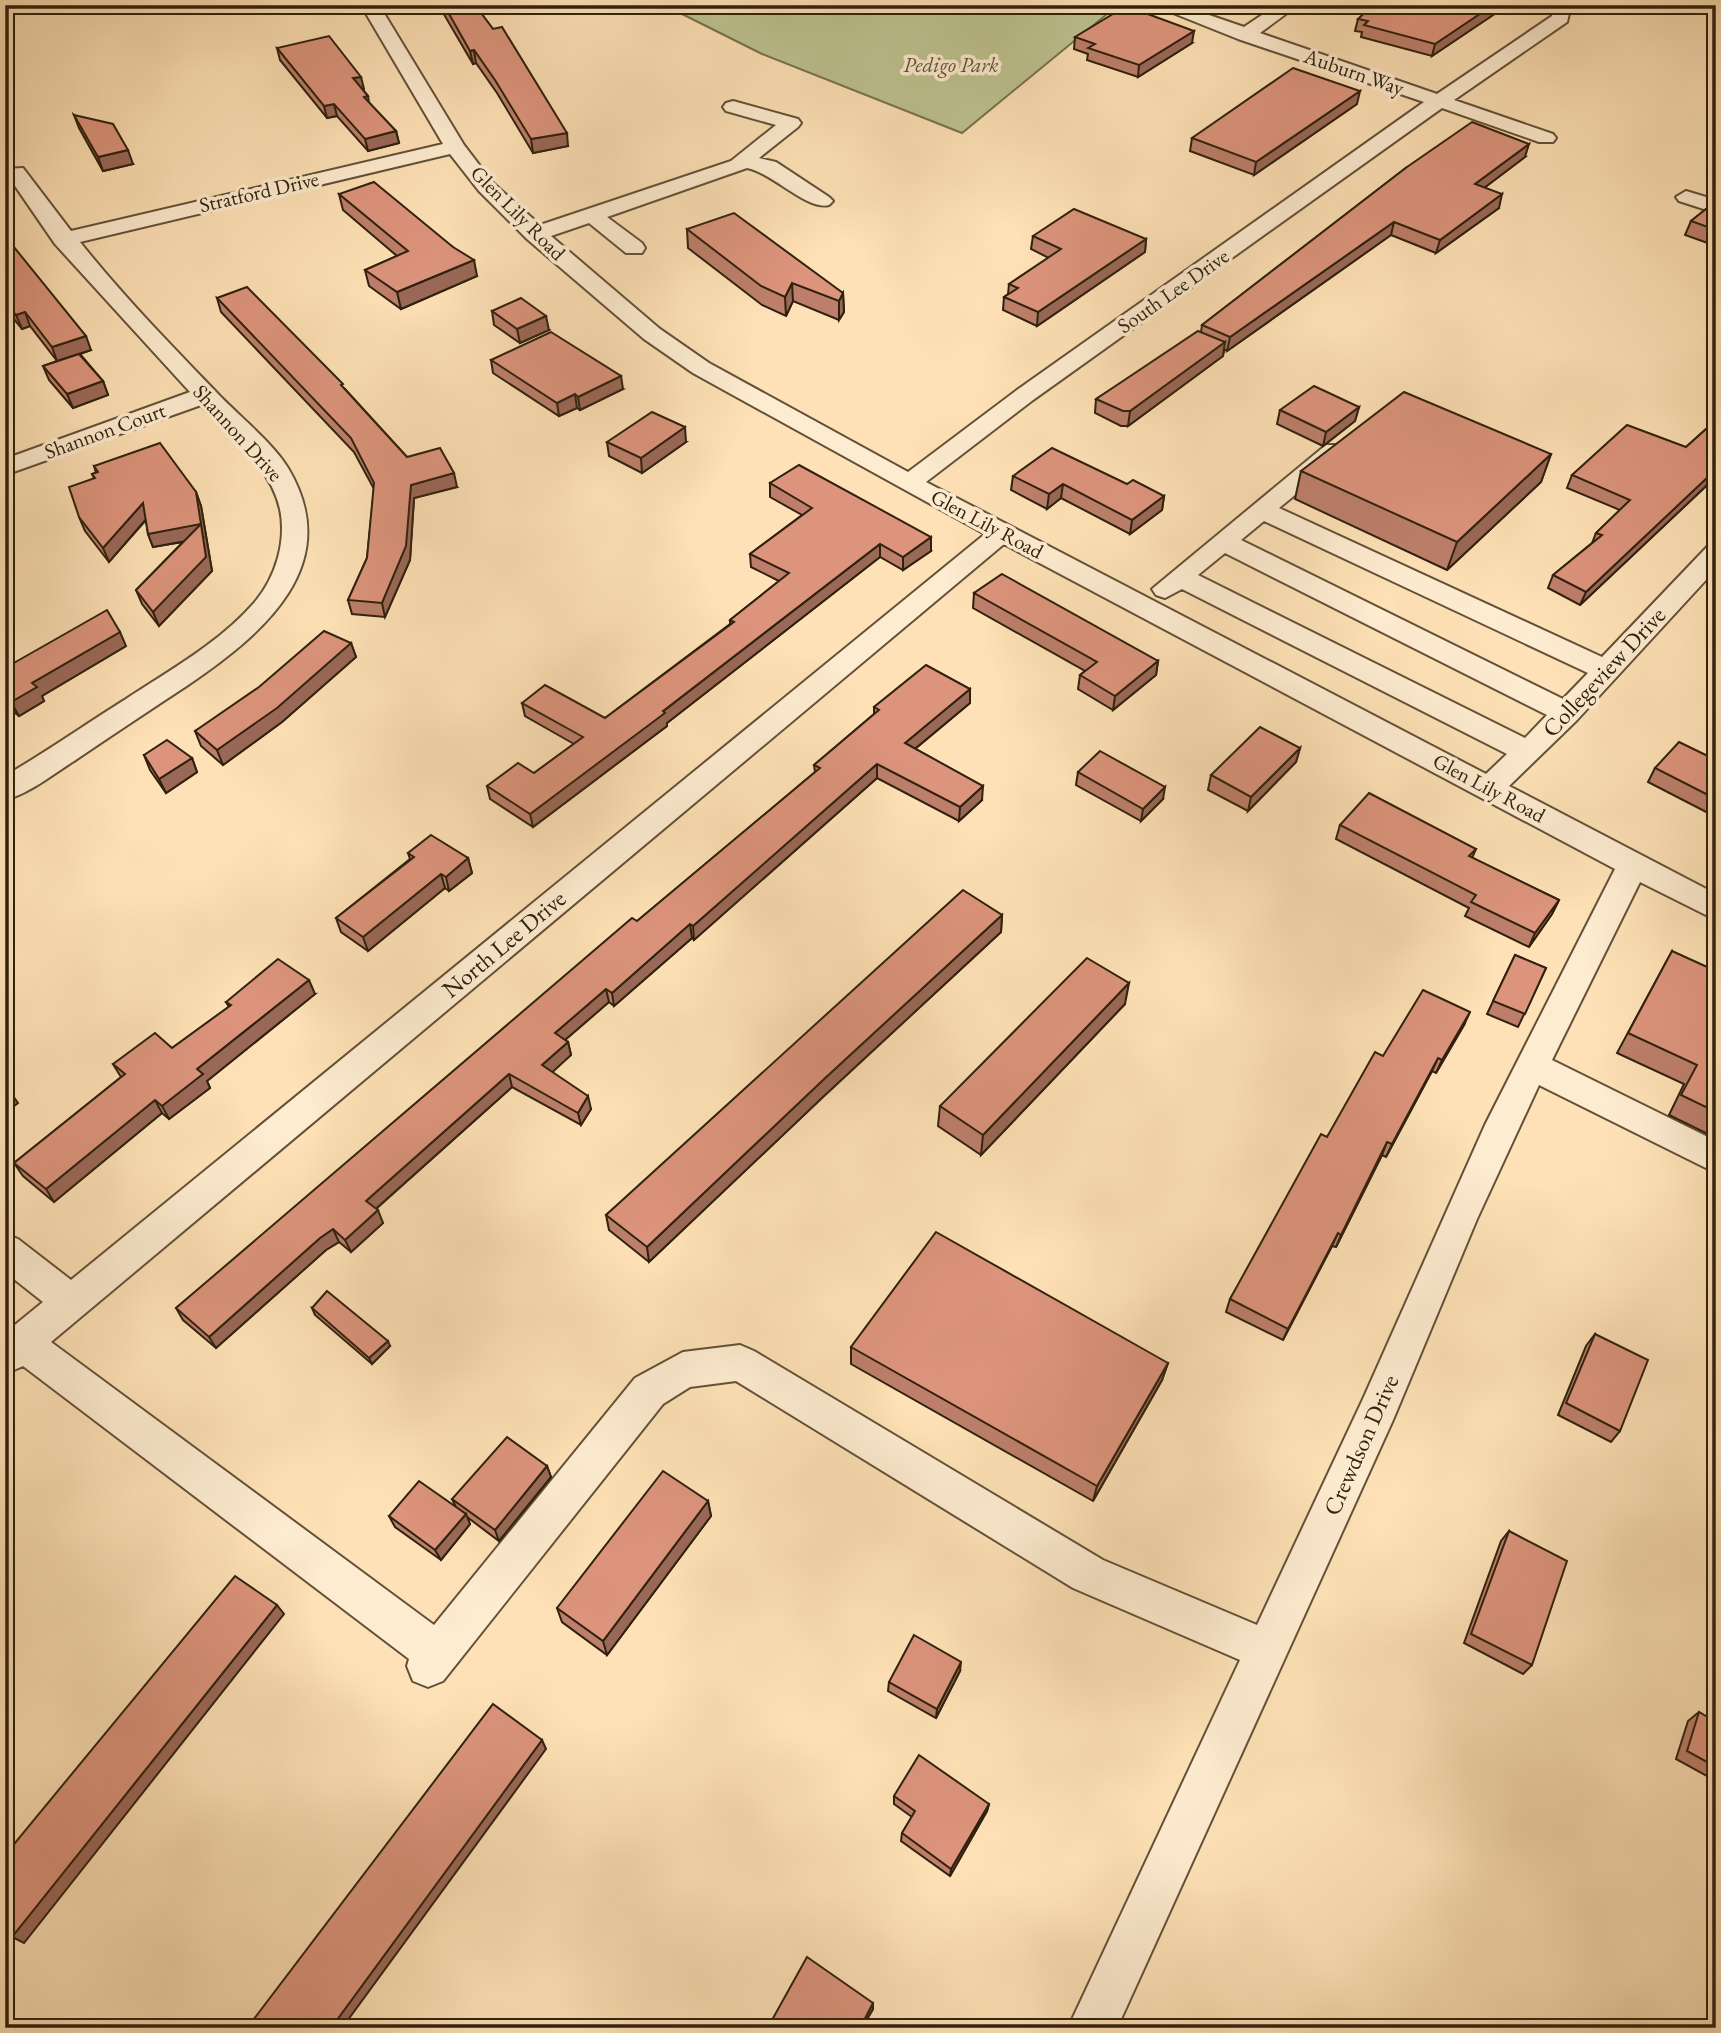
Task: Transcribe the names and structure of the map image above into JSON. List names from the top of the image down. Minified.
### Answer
{"streets":{"street":["Auburn Way","Stratford Drive","Glen Lily Road","South Lee Drive","Shannon Court","Shannon Drive","Collegeview Drive","North Lee Drive","Crewdson Drive"]},"crossings":[["Auburn Way","South Lee Drive"],["Stratford Drive","Glen Lily Road"],["Stratford Drive","Shannon Drive"],["Glen Lily Road","South Lee Drive"],["Glen Lily Road","Collegeview Drive"],["Glen Lily Road","North Lee Drive"],["Glen Lily Road","Crewdson Drive"],["Shannon Court","Shannon Drive"]],"parks":["Pedigo Park"]}
